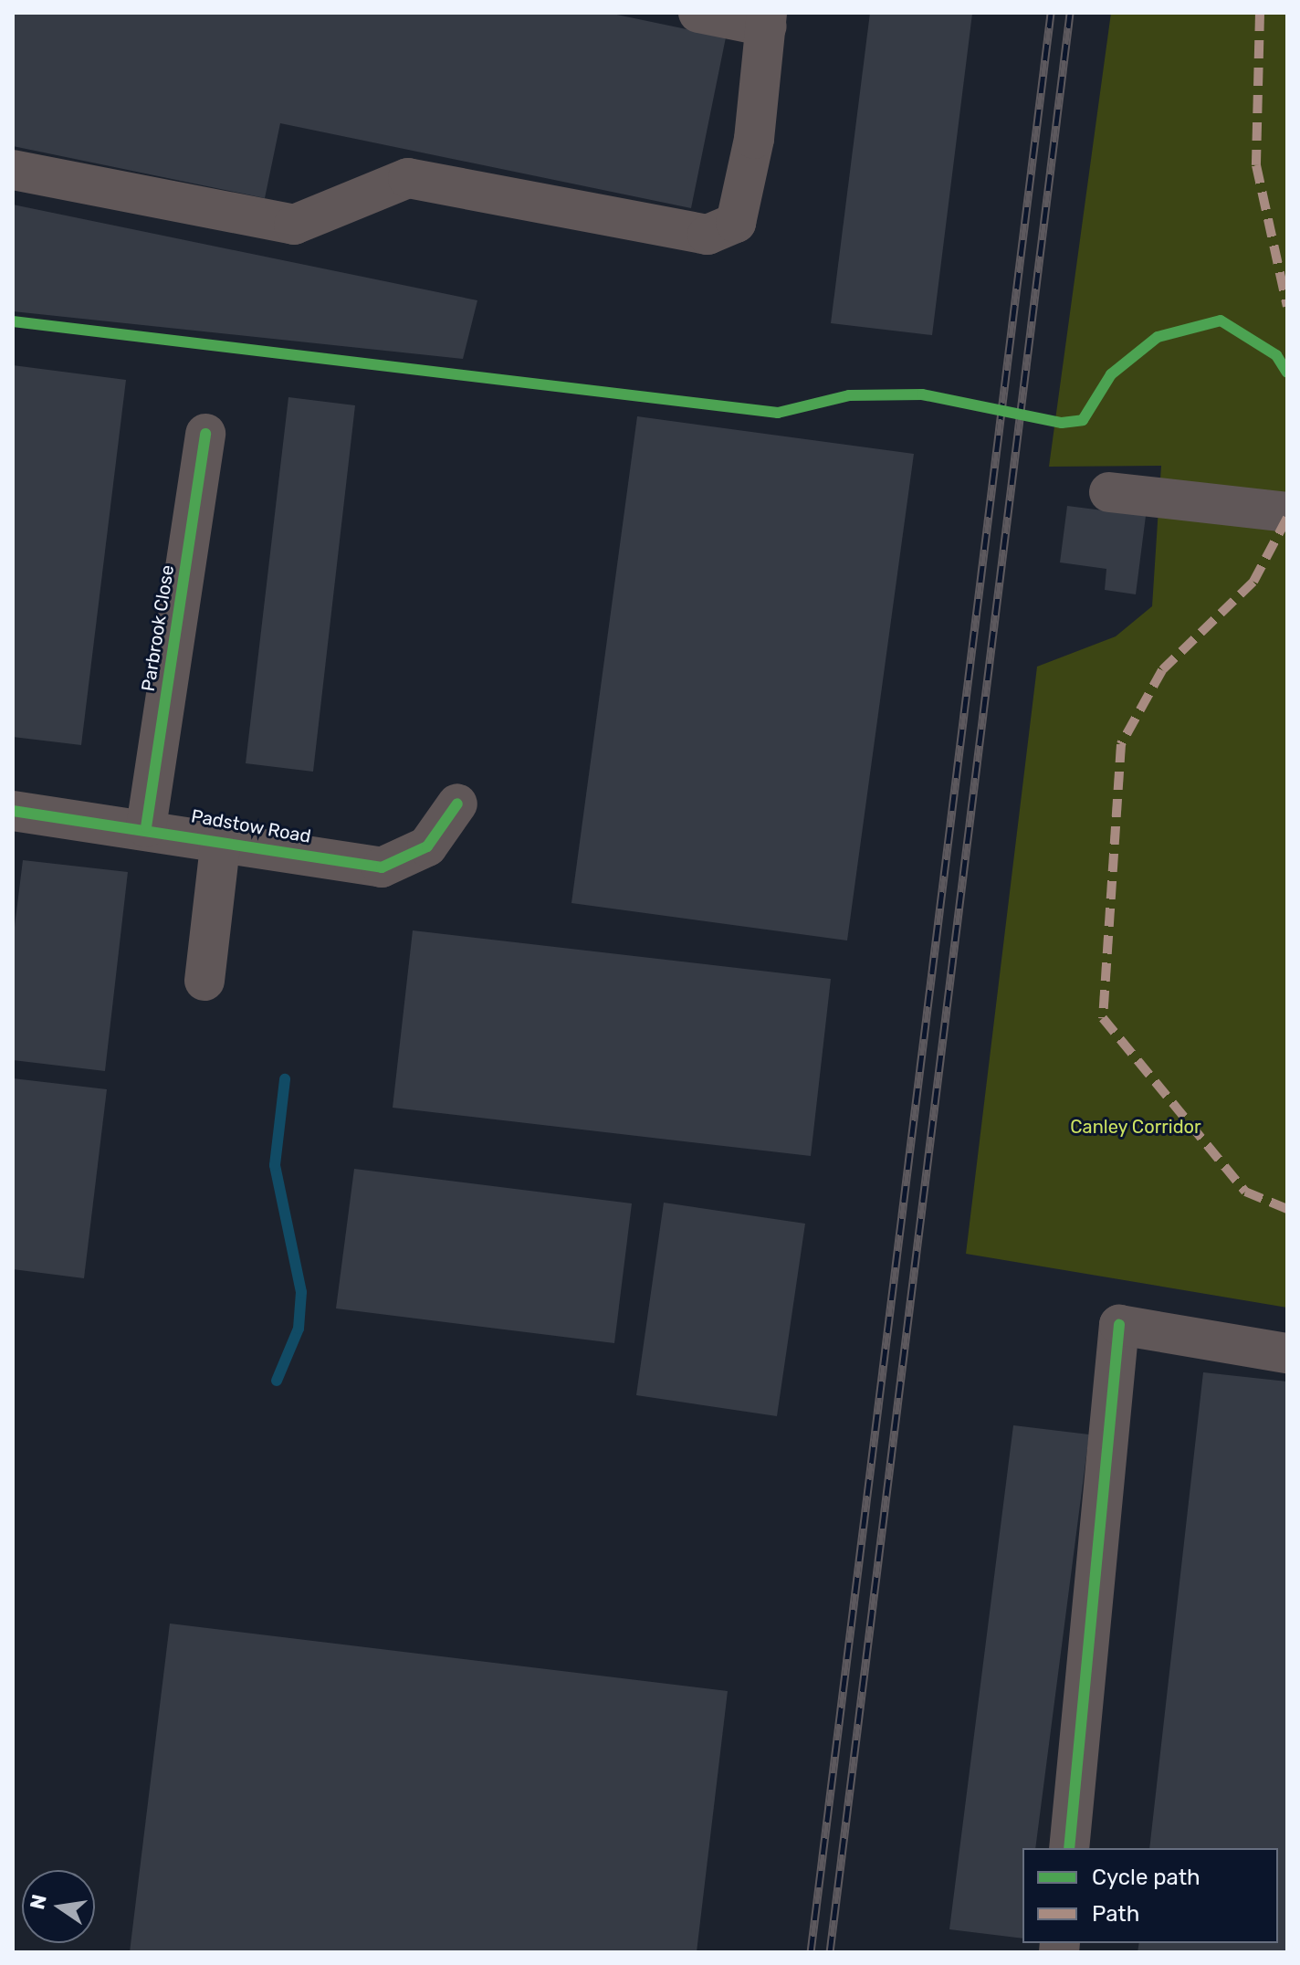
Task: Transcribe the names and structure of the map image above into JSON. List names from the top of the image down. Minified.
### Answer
{"streets":{"street":["Parbrook Close","Padstow Road"]},"crossings":[["Parbrook Close","Padstow Road"]],"parks":["Canley Corridor"],"legend":["Cycle path","Path"],"north":"left"}
